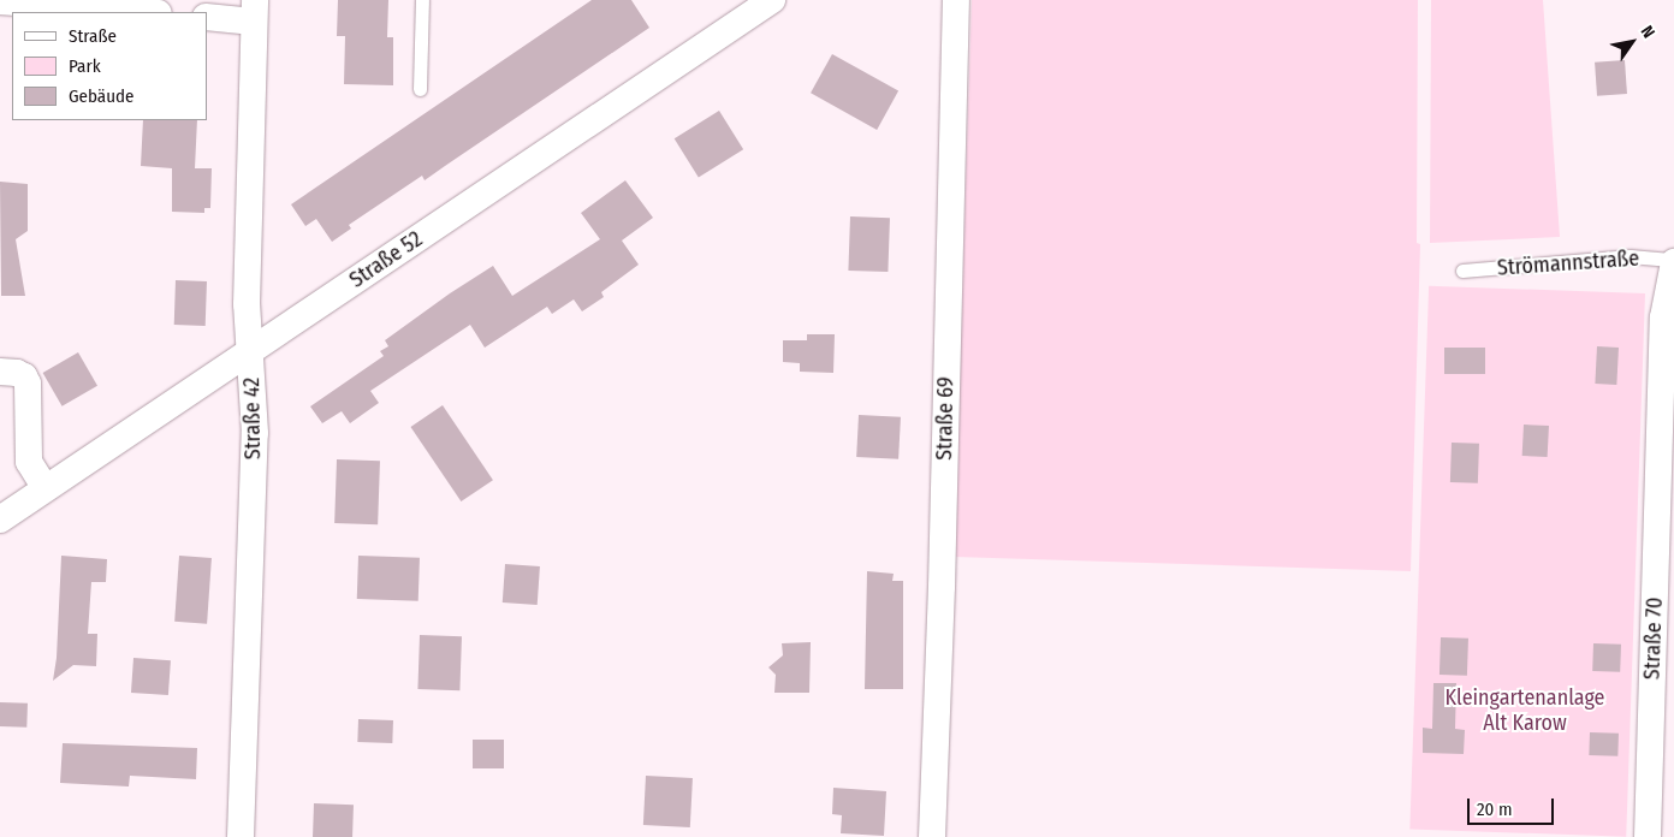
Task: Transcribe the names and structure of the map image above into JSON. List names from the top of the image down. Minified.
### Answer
{"streets":{"street":["Straße 52","Straße 42","Straße 69","Straße 70"],"lane":["Strömannstraße"]},"crossings":[["Straße 52","Straße 42"],["Strömannstraße","Straße 70"]],"parks":["Kleingartenanlage Alt Karow"],"legend":["Straße","Park","Gebäude"],"scale_bar":"20 m","north":"top right"}
